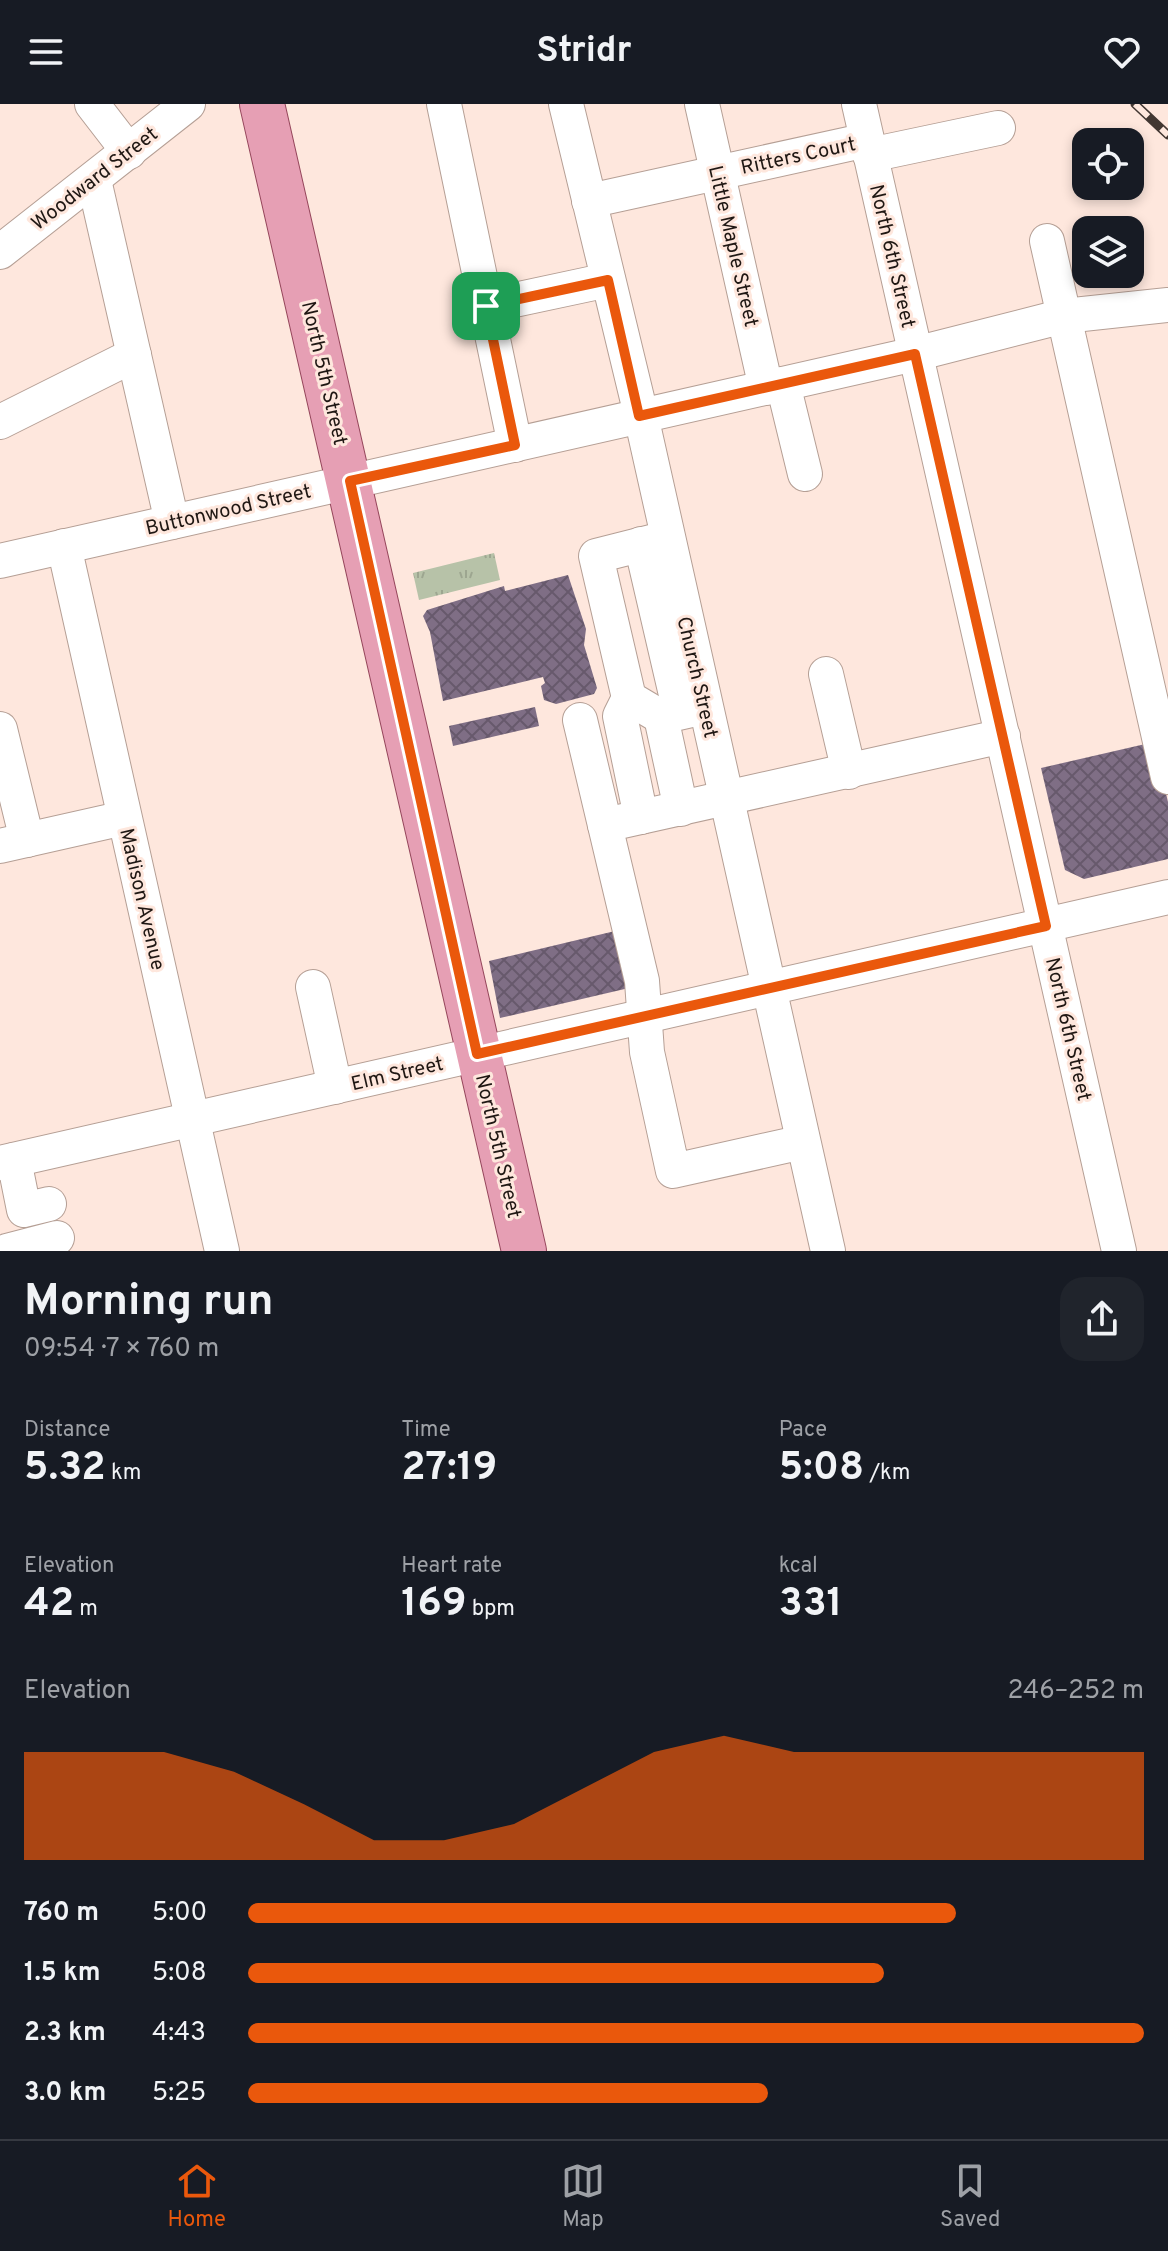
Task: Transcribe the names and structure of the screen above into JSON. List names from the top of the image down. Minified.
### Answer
{"streets":{"main road":["North 5th Street"],"street":["Ritters Court","Woodward Street","Little Maple Street","North 6th Street","Buttonwood Street","Church Street","Madison Avenue","Elm Street"]},"crossings":[["Ritters Court","Little Maple Street"],["Ritters Court","North 6th Street"],["Ritters Court","Church Street"],["Little Maple Street","Buttonwood Street"],["North 6th Street","Buttonwood Street"],["North 6th Street","Elm Street"],["North 5th Street","Buttonwood Street"],["North 5th Street","Elm Street"],["Buttonwood Street","Church Street"],["Buttonwood Street","Madison Avenue"],["Church Street","Elm Street"],["Madison Avenue","Elm Street"]],"page":{"header":"Stridr","heading":["Morning run","09:54 · 7 × 760 m"],"stats":[["Distance","5.32 km"],["Time","27:19"],["Pace","5:08 /km"],["Elevation","42 m"],["Heart rate","169 bpm"],["kcal","331"]],"chart":["Elevation","246–252 m"],"list":[{"name":"760 m","note":"5:00"},{"name":"1.5 km","note":"5:08"},{"name":"2.3 km","note":"4:43"},{"name":"3.0 km","note":"5:25"}],"tabs":["Home","Map","Saved"]}}
